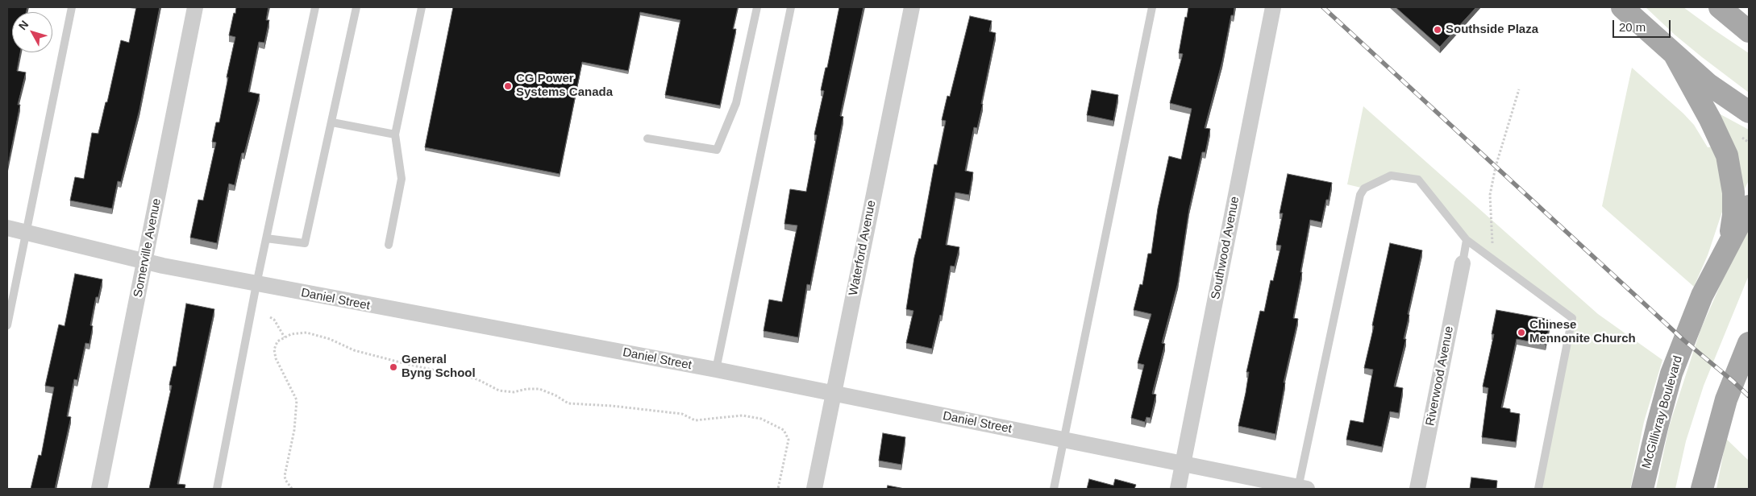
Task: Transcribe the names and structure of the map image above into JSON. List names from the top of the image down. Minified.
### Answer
{"streets":{"main road":["McGillivray Boulevard"],"street":["Somerville Avenue","Waterford Avenue","Southwood Avenue","Daniel Street","Riverwood Avenue"]},"crossings":[["Somerville Avenue","Daniel Street"],["Waterford Avenue","Daniel Street"],["Southwood Avenue","Daniel Street"]],"places":["Southside Plaza","CG Power Systems Canada","Chinese Mennonite Church","General Byng School"],"scale_bar":"20 m","north":"top left"}
